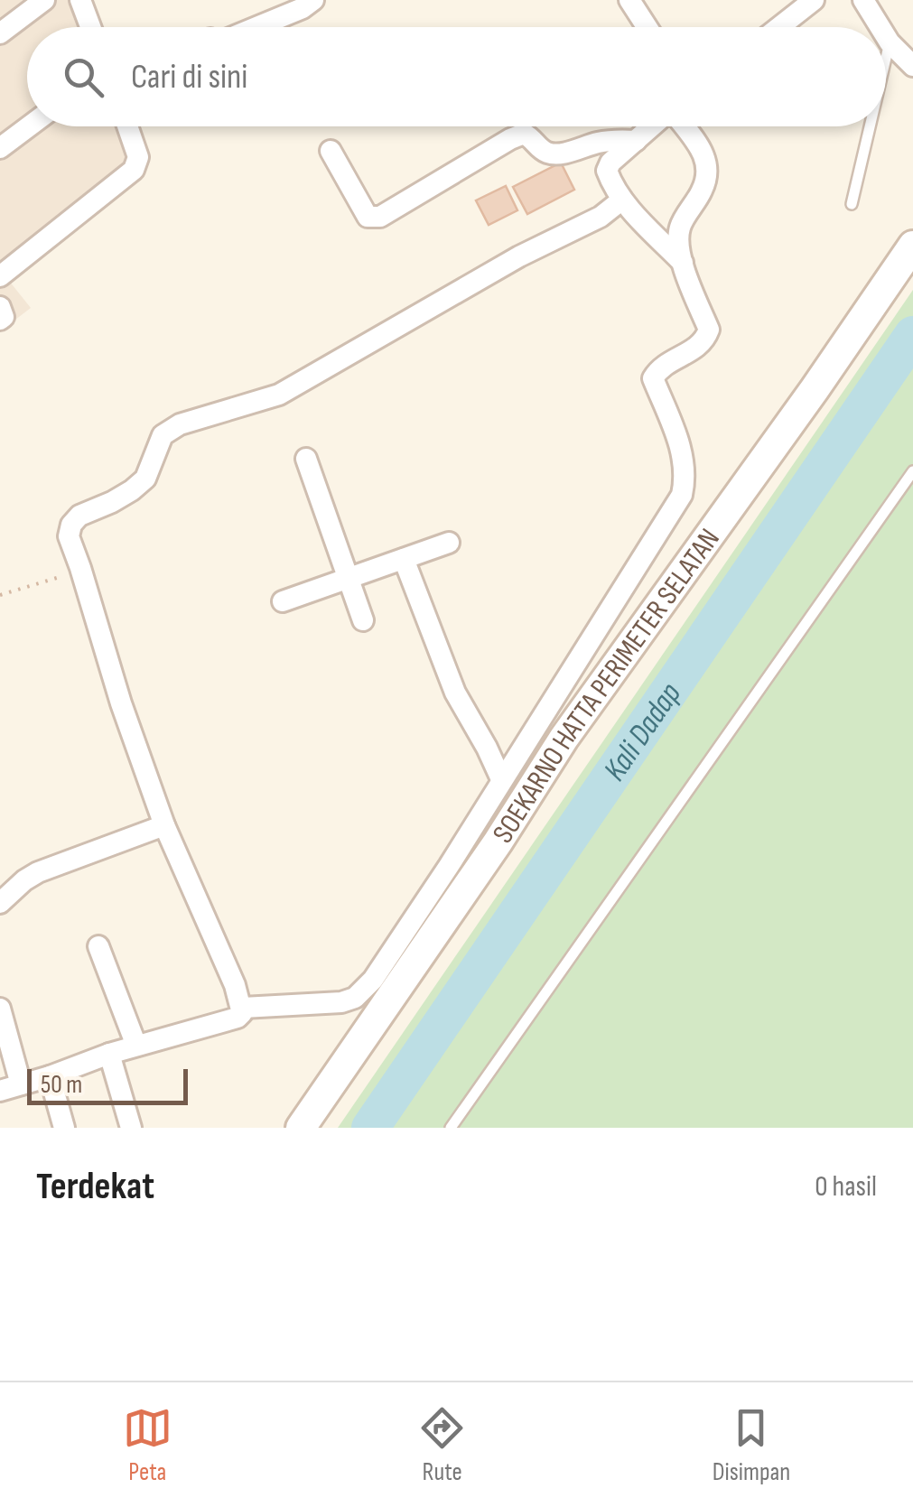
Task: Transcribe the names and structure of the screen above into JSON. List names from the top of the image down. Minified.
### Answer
{"streets":{"main road":["SOEKARNO HATTA PERIMETER SELATAN"]},"water":["Kali Dadap"],"scale_bar":"50 m","page":{"search":"Cari di sini","scale":"50 m","heading":["Terdekat","0 hasil"],"nav":["Peta","Rute","Disimpan"]}}
